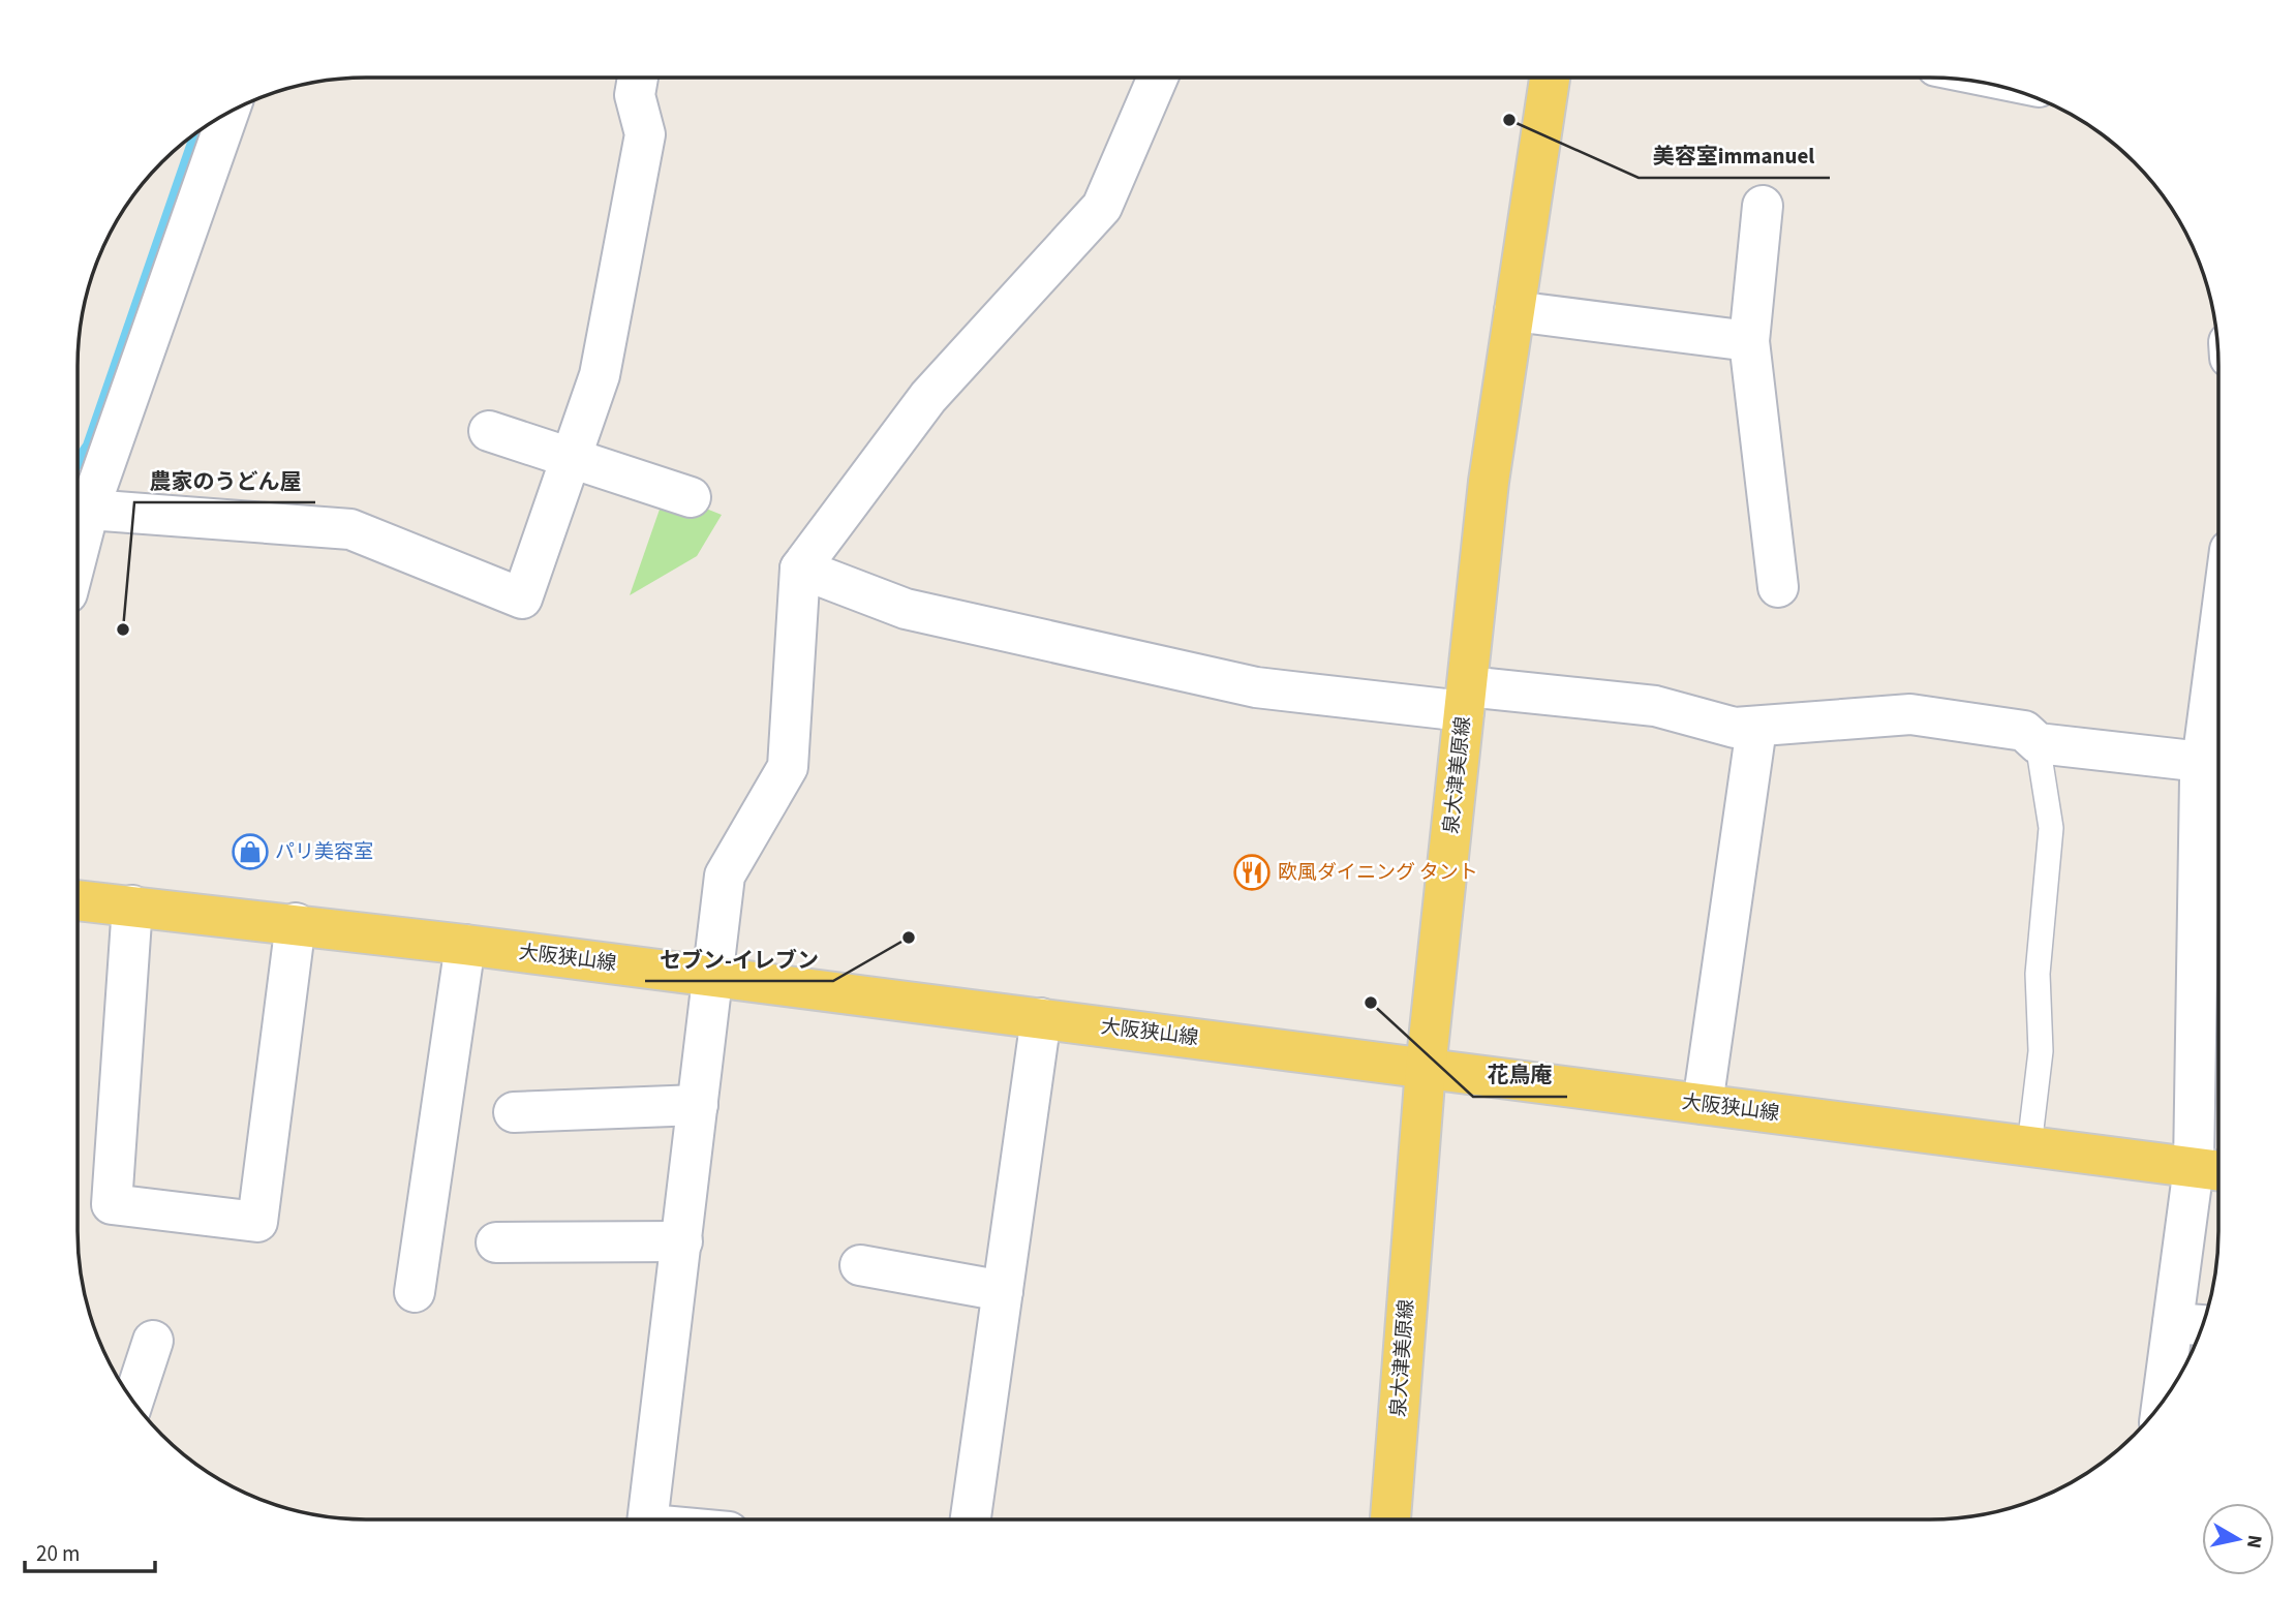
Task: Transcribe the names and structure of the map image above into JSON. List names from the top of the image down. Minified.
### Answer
{"streets":{"main road":["泉大津美原線","大阪狭山線"]},"crossings":[["泉大津美原線","大阪狭山線"]],"places":{"other":["美容室immanuel","農家のうどん屋","セブン-イレブン","花鳥庵"],"shop":["パリ美容室"],"restaurant":["欧風ダイニング タント"]},"scale_bar":"20 m","north":"right"}
